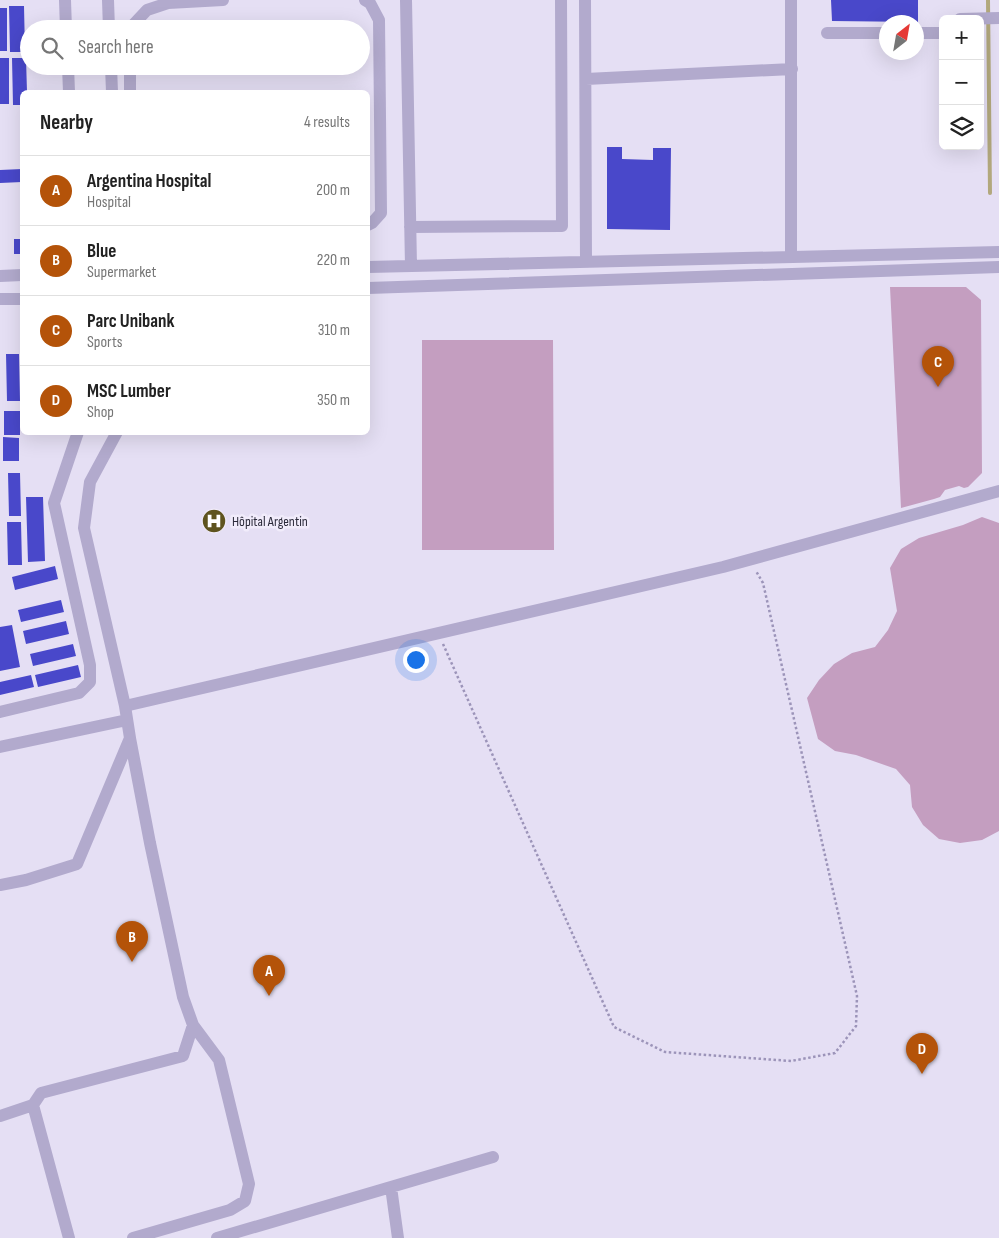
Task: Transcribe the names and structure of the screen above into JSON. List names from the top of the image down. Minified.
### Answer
{"places":{"hospital":["Hôpital Argentin"]},"north":"top right","page":{"map_buttons":["+","−"],"search":"Search here","heading":["Nearby","4 results"],"list":[{"mark":"A","name":"Argentina Hospital","note":"Hospital","value":"200 m"},{"mark":"B","name":"Blue","note":"Supermarket","value":"220 m"},{"mark":"C","name":"Parc Unibank","note":"Sports","value":"310 m"},{"mark":"D","name":"MSC Lumber","note":"Shop","value":"350 m"}],"pins":["C","B","A","D"]}}
